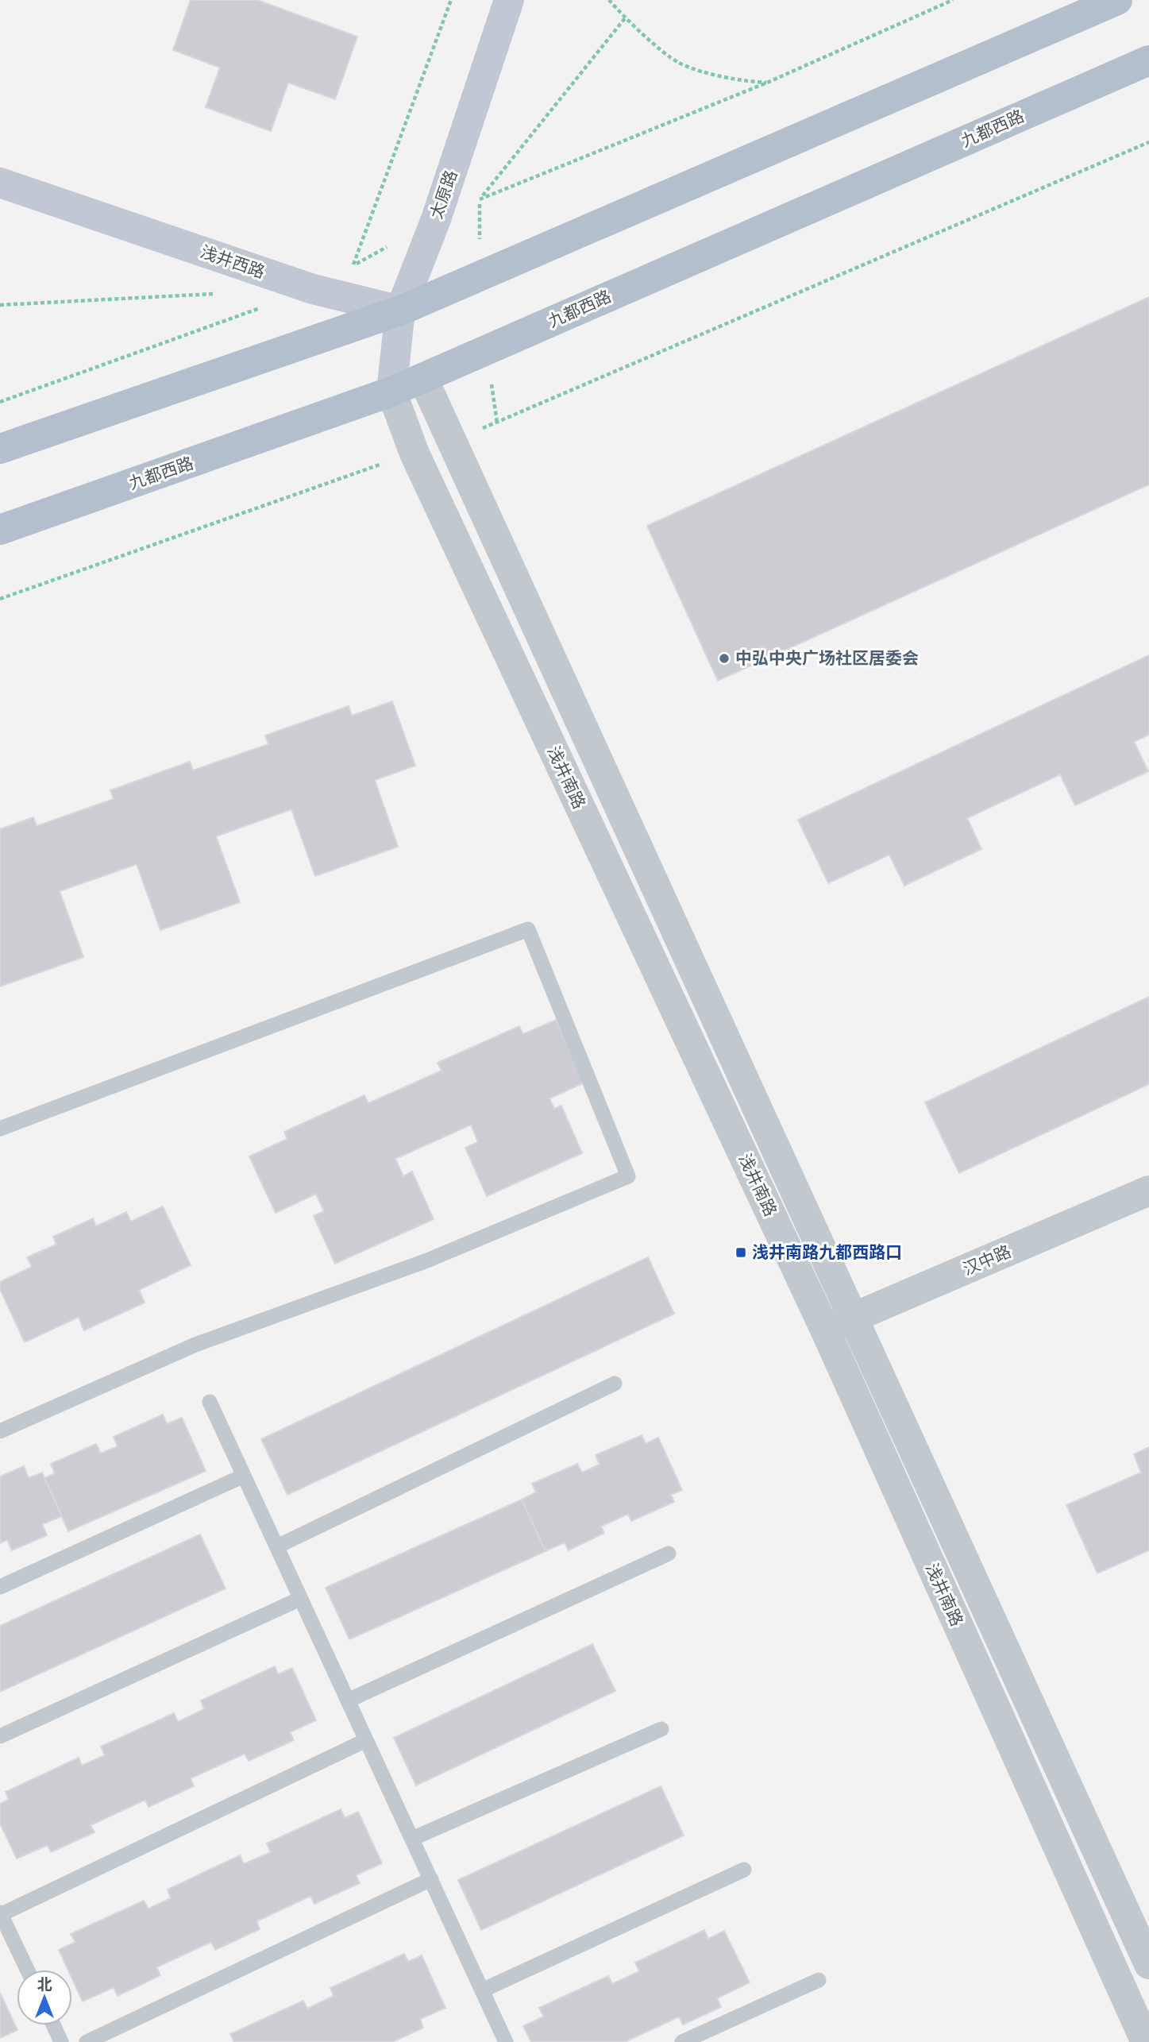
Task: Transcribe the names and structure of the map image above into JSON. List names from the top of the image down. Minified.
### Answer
{"streets":{"main road":["九都西路","太原路","浅井西路"],"street":["浅井南路","汉中路"]},"crossings":[["九都西路","太原路"],["九都西路","浅井南路"],["太原路","浅井西路"],["太原路","浅井南路"],["浅井南路","汉中路"]],"places":{"other":["中弘中央广场社区居委会"],"transit":["浅井南路九都西路口"]},"north":"top"}
